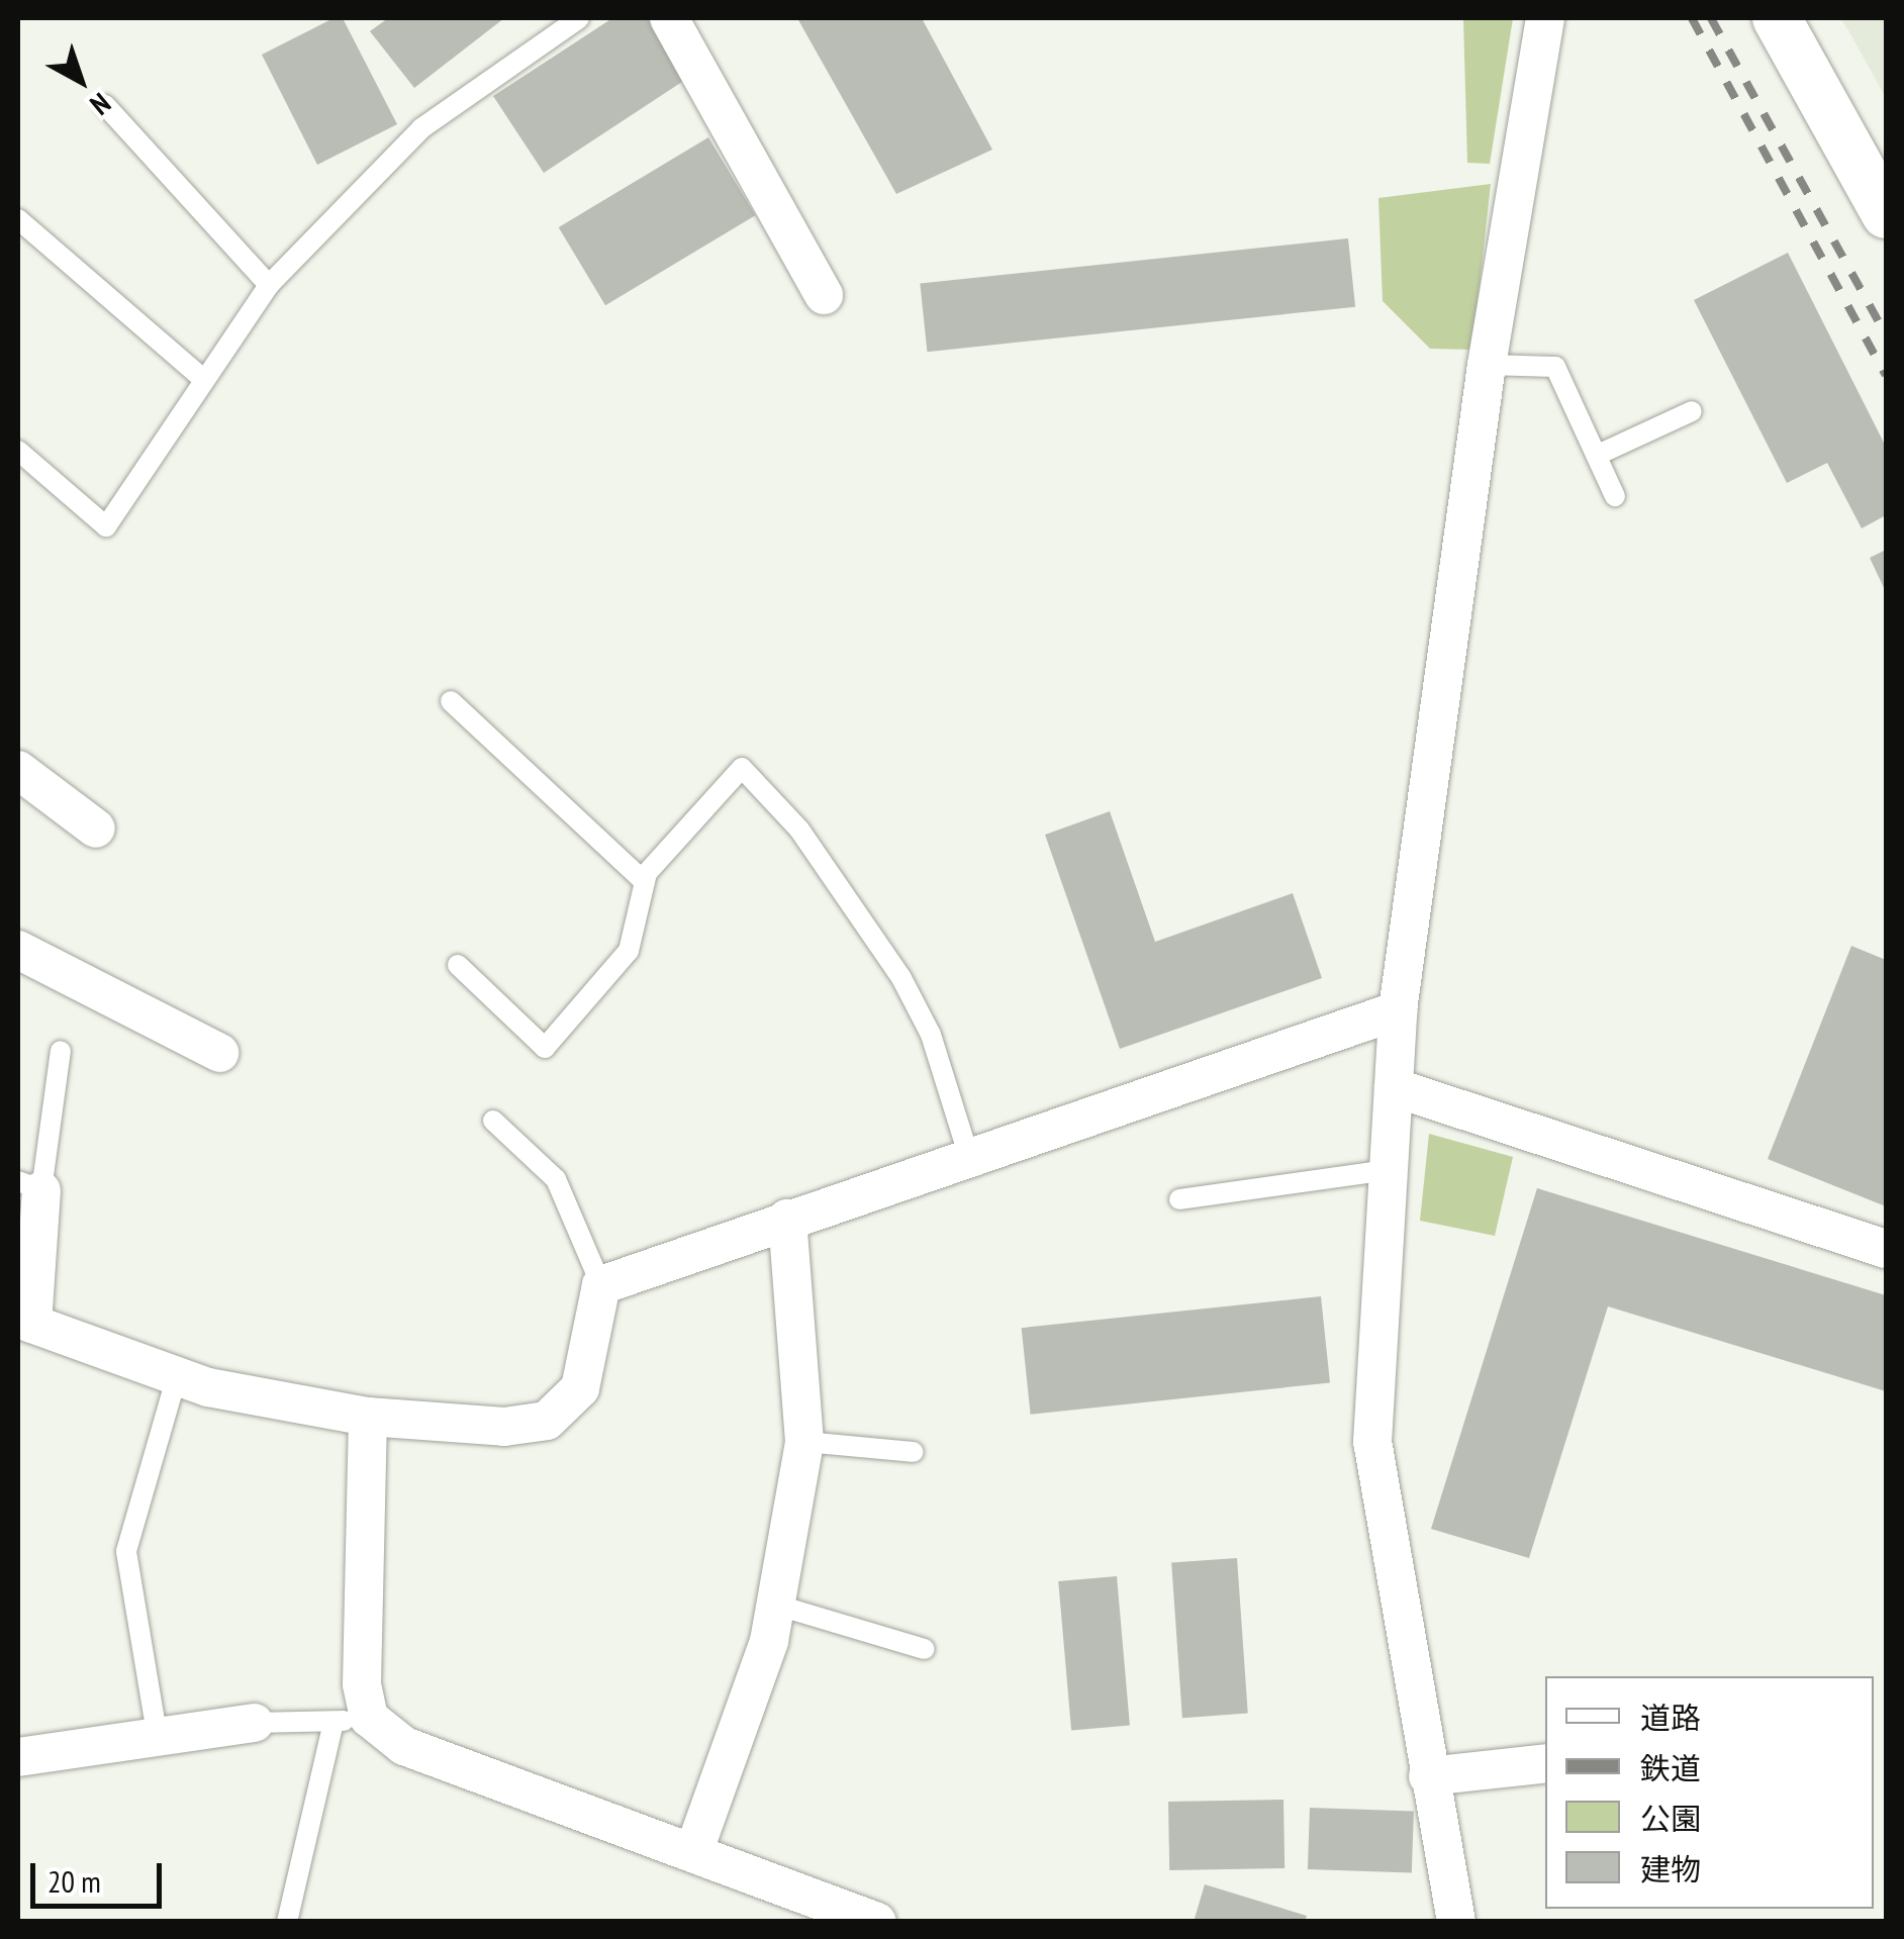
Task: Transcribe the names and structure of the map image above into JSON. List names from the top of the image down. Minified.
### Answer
{"legend":["道路","鉄道","公園","建物"],"scale_bar":"20 m","north":"bottom right"}
